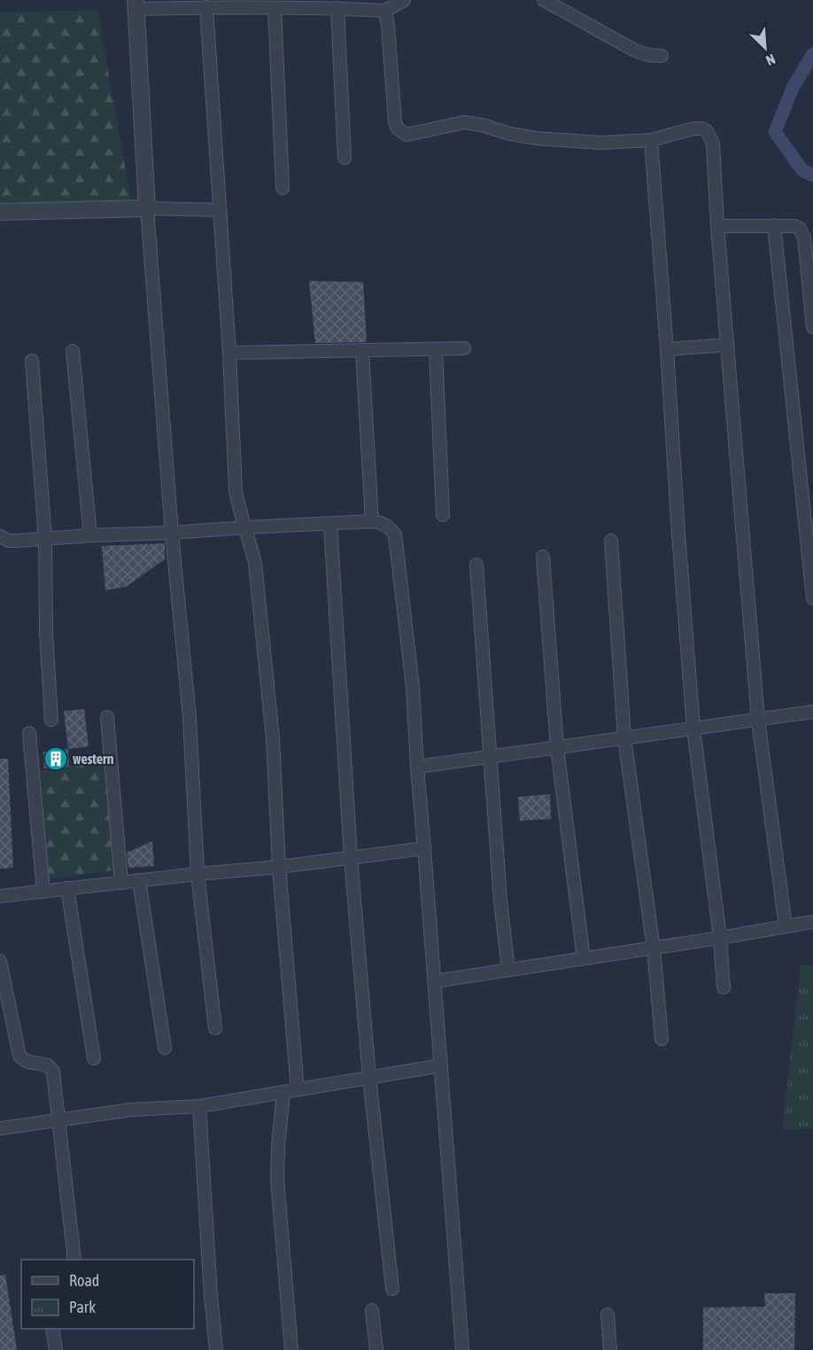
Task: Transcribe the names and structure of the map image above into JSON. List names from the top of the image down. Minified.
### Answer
{"places":{"building":["western"]},"legend":["Road","Park"],"north":"bottom right"}
